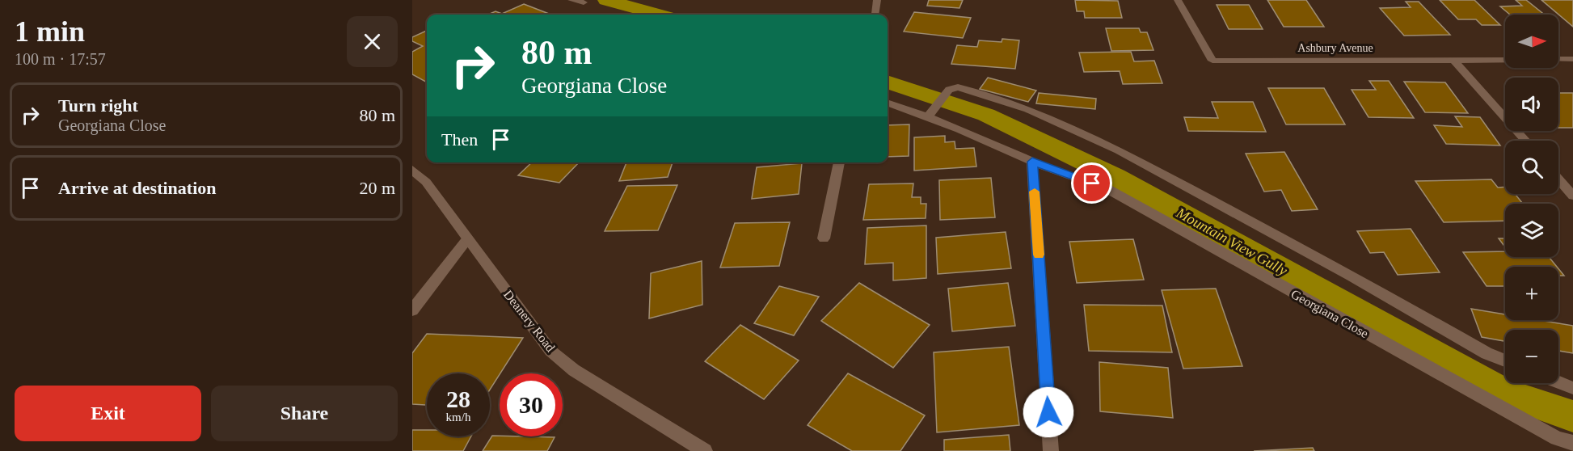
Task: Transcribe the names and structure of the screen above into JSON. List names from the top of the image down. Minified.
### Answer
{"streets":{"street":["Ashbury Avenue","Georgiana Close","Deanery Road"]},"water":["Mountain View Gully"],"north":"right","page":{"heading":["1 min","100 m · 17:57"],"map_buttons":["+","−"],"turn":["80 m","Georgiana Close"],"list":[{"name":"Turn right","note":"Georgiana Close","value":"80 m"},{"name":"Arrive at destination","value":"20 m"}],"then":"Then","speed":"28 km/h","limit":"30","buttons":["Exit","Share"]}}
